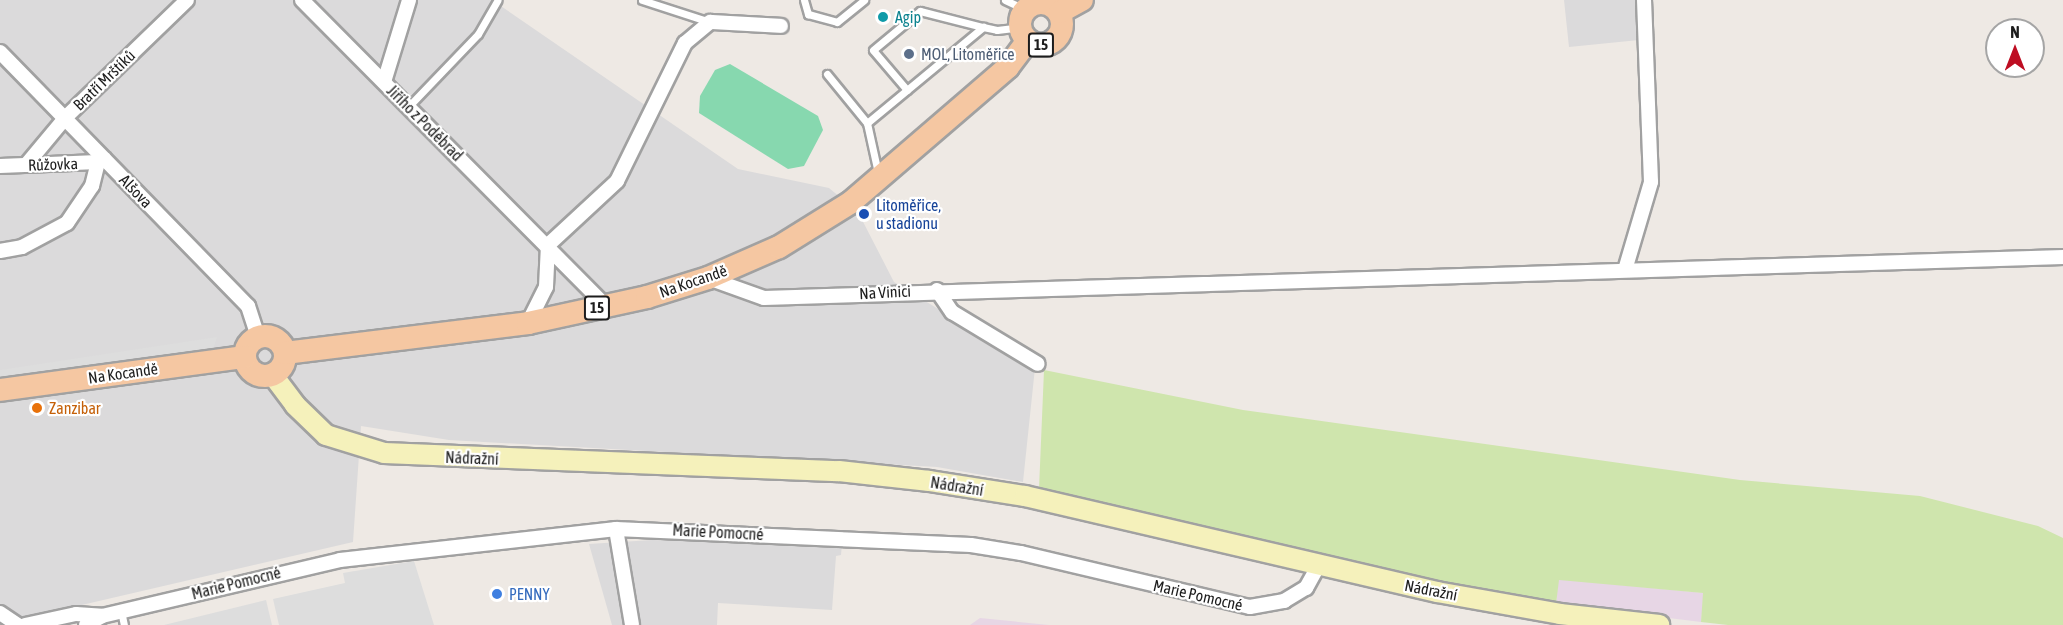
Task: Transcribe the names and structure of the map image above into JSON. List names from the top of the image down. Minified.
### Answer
{"streets":{"main road":["15","Na Kocandě","Nádražní"],"street":["Bratří Mrštíků","Jiřího z Poděbrad","Růžovka","Alšova","Na Vinici","Marie Pomocné"]},"crossings":[["15","Na Kocandě"],["Bratří Mrštíků","Růžovka"],["Bratří Mrštíků","Alšova"],["Jiřího z Poděbrad","Na Kocandě"],["Růžovka","Alšova"],["Alšova","Na Kocandě"],["Alšova","Nádražní"],["Na Kocandě","Na Vinici"],["Na Kocandě","Nádražní"],["Nádražní","Marie Pomocné"]],"places":["Agip","MOL, Litoměřice","Litoměřice, u stadionu","Zanzibar","PENNY"],"north":"top"}
